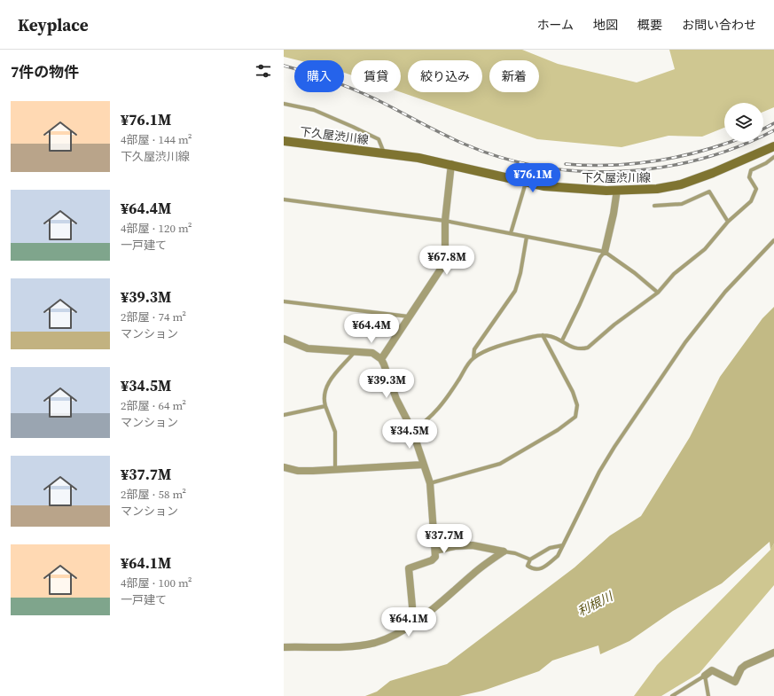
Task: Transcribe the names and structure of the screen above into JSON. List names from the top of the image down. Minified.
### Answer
{"streets":{"main road":["下久屋渋川線"]},"water":["利根川"],"page":{"header":"Keyplace","nav":["ホーム","地図","概要","お問い合わせ"],"heading":"7件の物件","chip":["購入","賃貸","絞り込み","新着"],"list":[{"name":"¥76.1M","note":"4部屋 · 144 m² · 下久屋渋川線"},{"name":"¥64.4M","note":"4部屋 · 120 m² · 一戸建て"},{"name":"¥39.3M","note":"2部屋 · 74 m² · マンション"},{"name":"¥34.5M","note":"2部屋 · 64 m² · マンション"},{"name":"¥37.7M","note":"2部屋 · 58 m² · マンション"},{"name":"¥64.1M","note":"4部屋 · 100 m² · 一戸建て"}],"price":["¥76.1M","¥67.8M","¥64.4M","¥39.3M","¥34.5M","¥37.7M","¥64.1M"]}}
